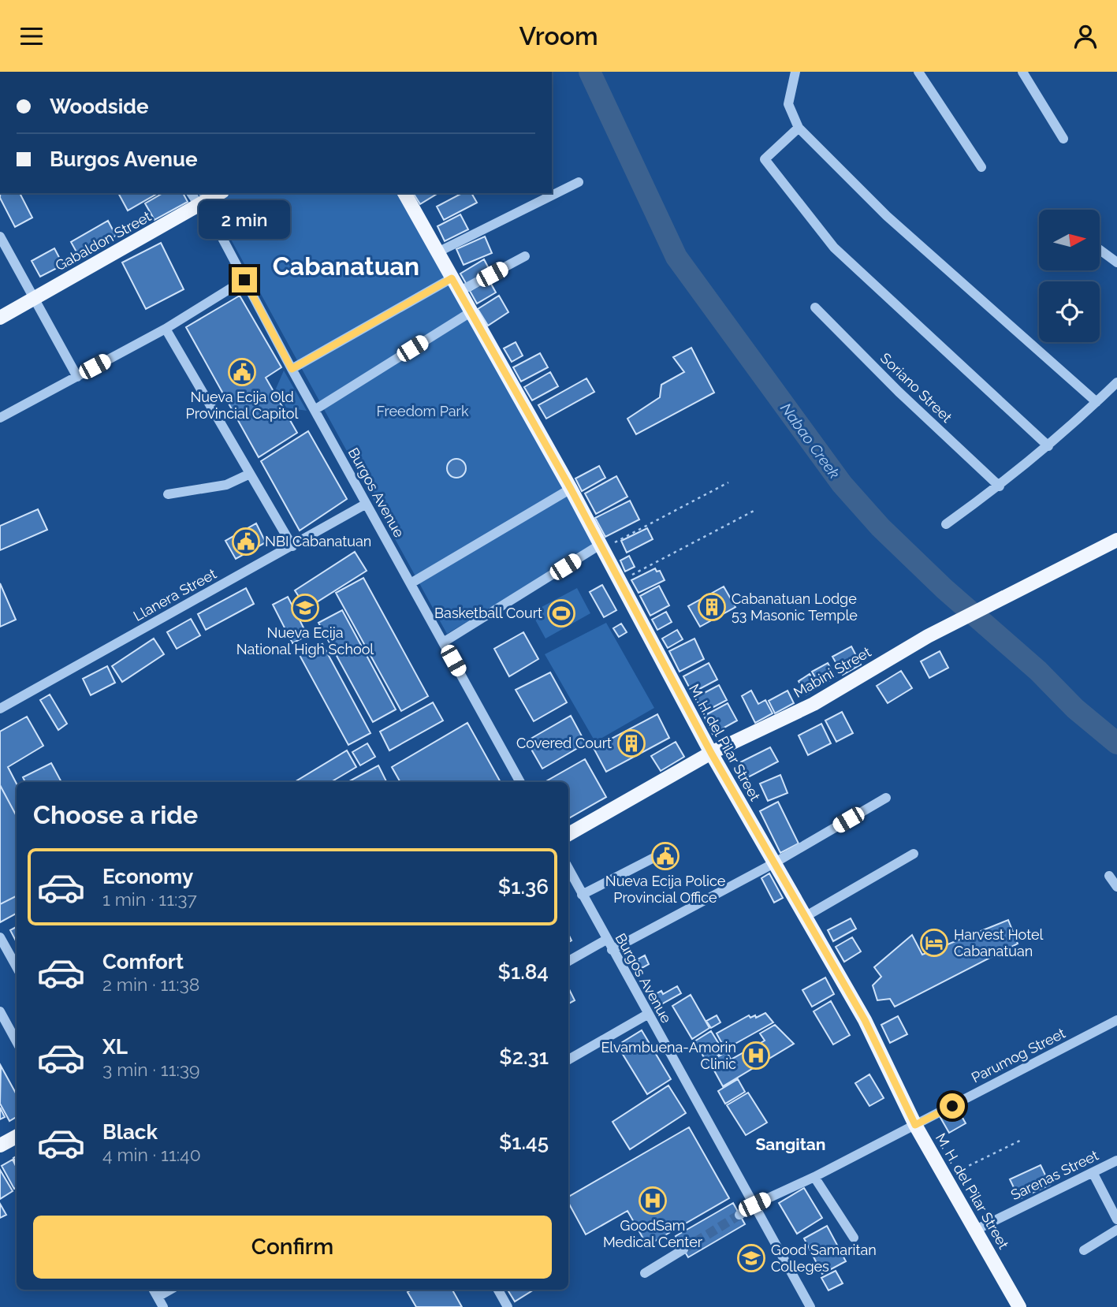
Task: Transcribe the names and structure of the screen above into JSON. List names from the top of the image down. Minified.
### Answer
{"streets":{"main road":["Gabaldon Street","Mabini Street","M. H. del Pilar Street"],"street":["Soriano Street","Burgos Avenue","Llanera Street","Parumog Street","Sarenas Street"]},"crossings":[["Gabaldon Street","Burgos Avenue"],["Burgos Avenue","Parumog Street"],["Mabini Street","M. H. del Pilar Street"],["M. H. del Pilar Street","Parumog Street"],["M. H. del Pilar Street","Sarenas Street"]],"districts":["Cabanatuan","Sangitan"],"water":["Nabao Creek"],"parks":["Freedom Park"],"places":{"public building":["Nueva Ecija Old Provincial Capitol","NBI Cabanatuan","Nueva Ecija Police Provincial Office"],"building":["Cabanatuan Lodge 53 Masonic Temple","Covered Court"],"school or university":["Nueva Ecija National High School","Good Samaritan Colleges"],"sports":["Basketball Court"],"hotel":["Harvest Hotel Cabanatuan"],"hospital":["Elvambuena-Amorin Clinic","GoodSam Medical Center"]},"north":"right","page":{"header":"Vroom","banner":["Woodside","Burgos Avenue"],"bubble":"2 min","heading":"Choose a ride","list":[{"name":"Economy","note":"1 min · 11:37","value":"$1.36"},{"name":"Comfort","note":"2 min · 11:38","value":"$1.84"},{"name":"XL","note":"3 min · 11:39","value":"$2.31"},{"name":"Black","note":"4 min · 11:40","value":"$1.45"}],"buttons":"Confirm"}}
